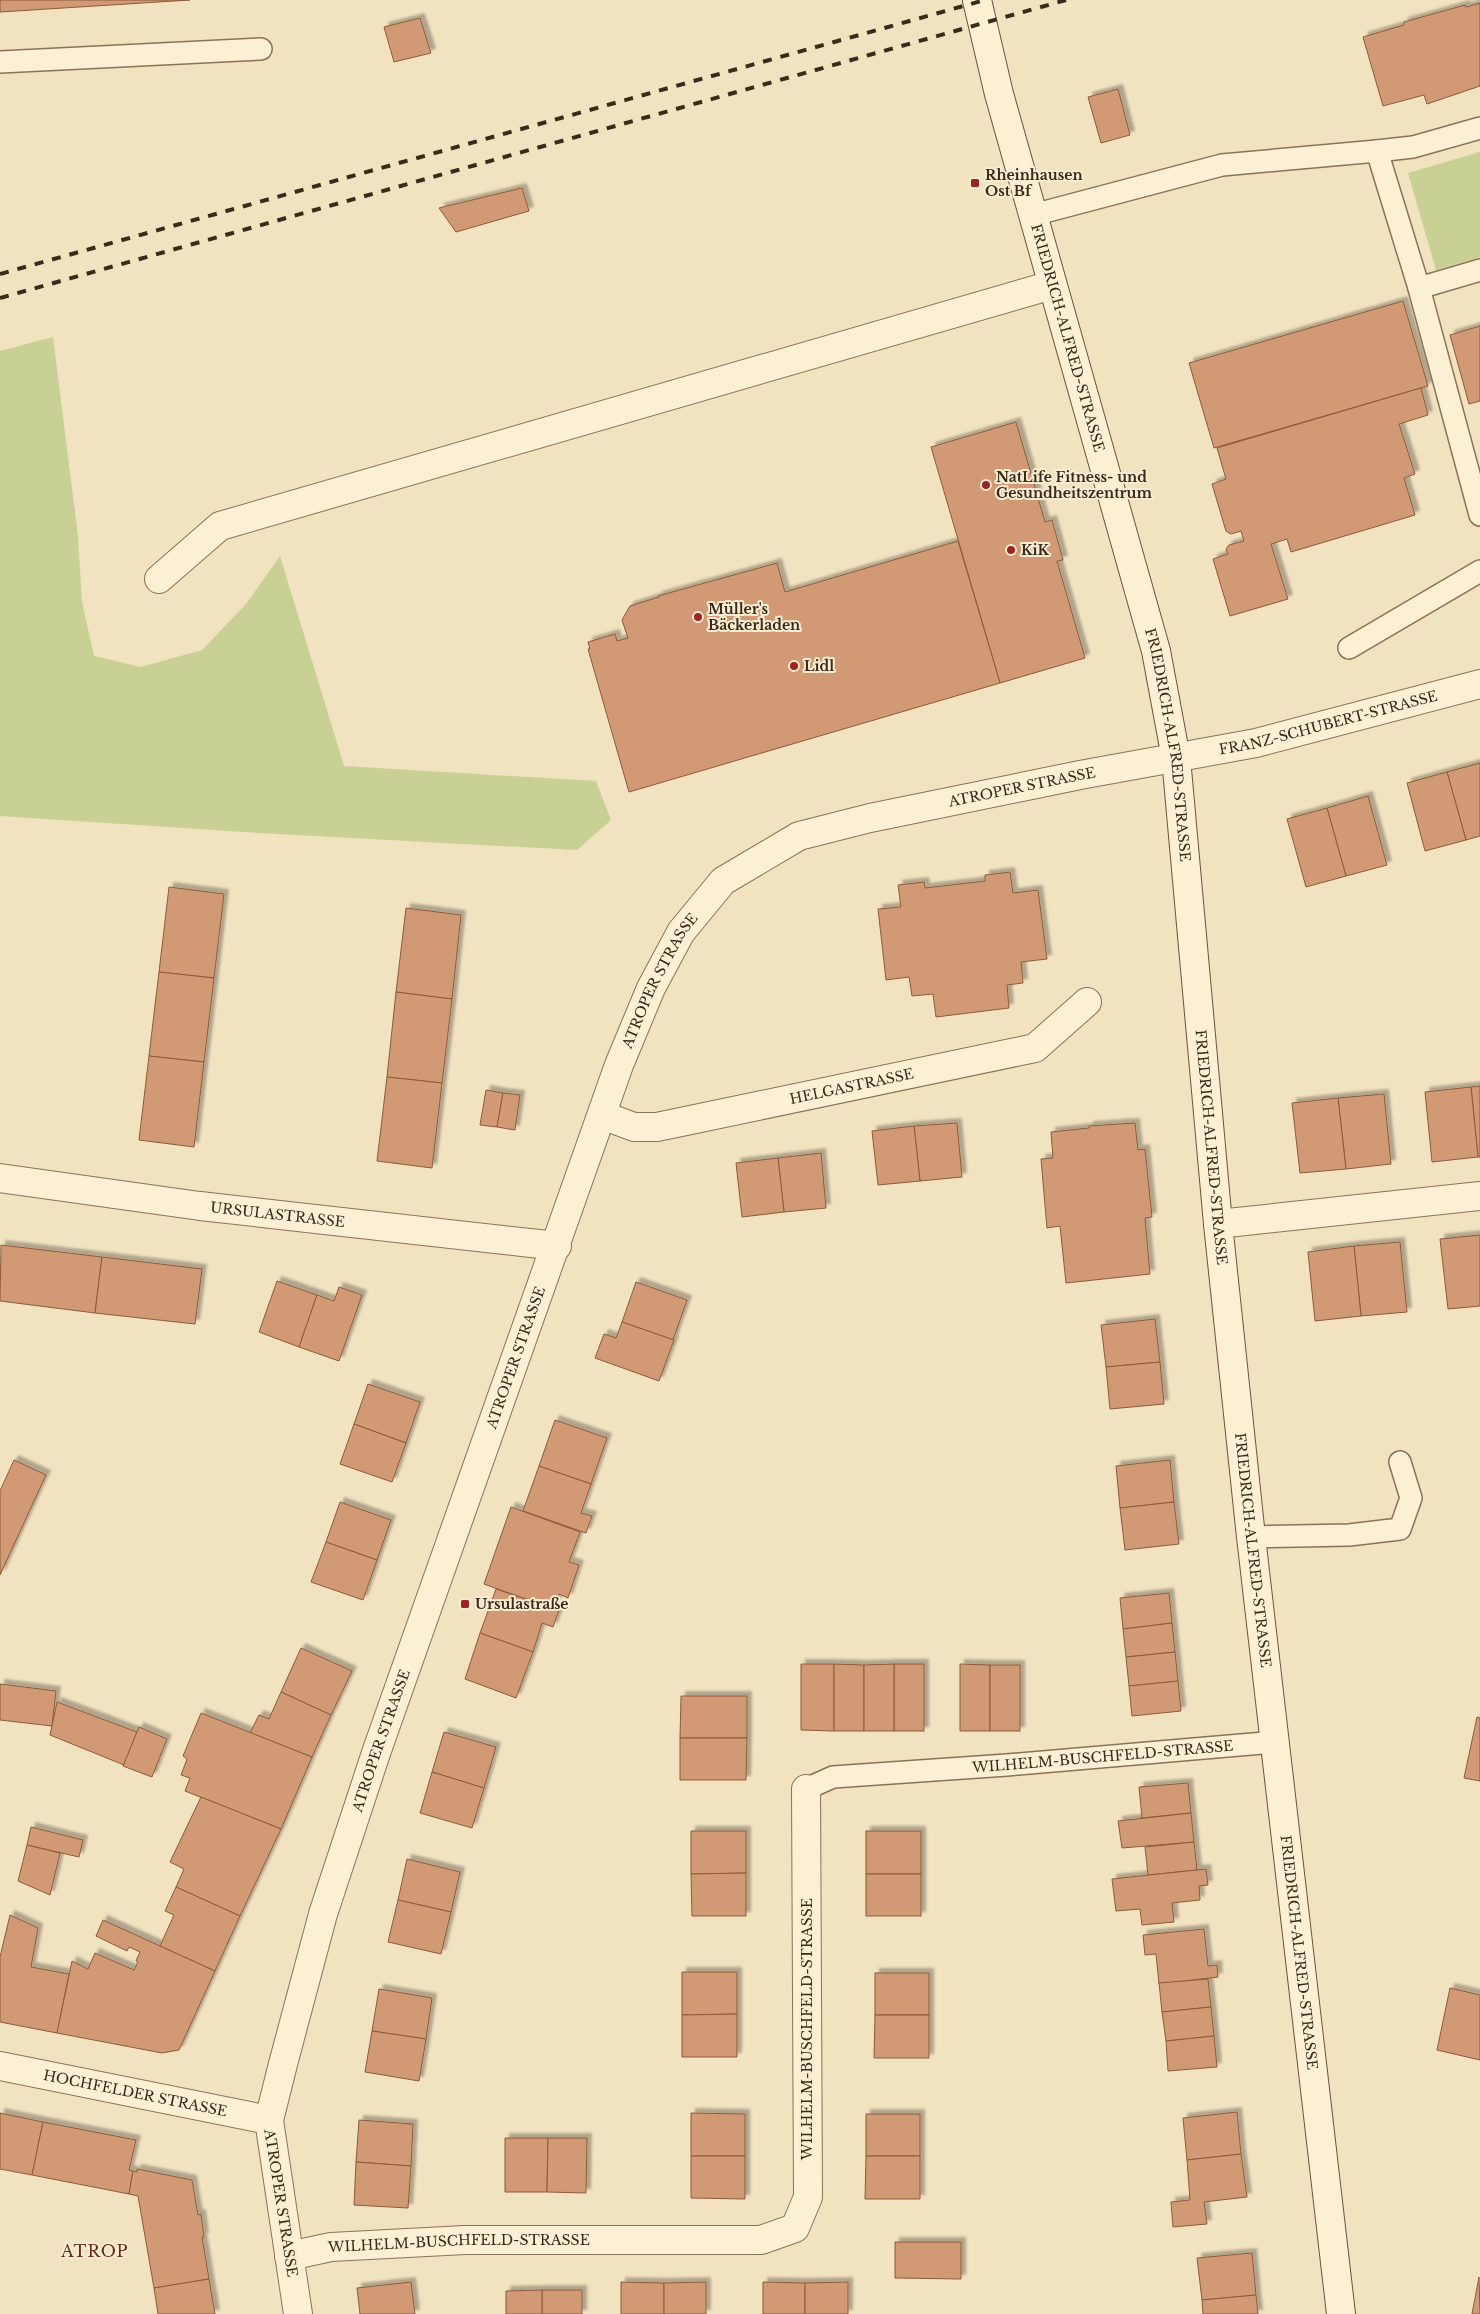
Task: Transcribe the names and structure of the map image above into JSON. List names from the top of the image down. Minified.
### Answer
{"streets":{"street":["FRIEDRICH-ALFRED-STRASSE","FRANZ-SCHUBERT-STRASSE","ATROPER STRASSE","HELGASTRASSE","URSULASTRASSE","WILHELM-BUSCHFELD-STRASSE","HOCHFELDER STRASSE"]},"crossings":[["FRIEDRICH-ALFRED-STRASSE","FRANZ-SCHUBERT-STRASSE"],["FRIEDRICH-ALFRED-STRASSE","ATROPER STRASSE"],["FRIEDRICH-ALFRED-STRASSE","WILHELM-BUSCHFELD-STRASSE"],["FRANZ-SCHUBERT-STRASSE","ATROPER STRASSE"],["ATROPER STRASSE","HELGASTRASSE"],["ATROPER STRASSE","URSULASTRASSE"],["ATROPER STRASSE","WILHELM-BUSCHFELD-STRASSE"],["ATROPER STRASSE","HOCHFELDER STRASSE"]],"districts":["ATROP"],"places":{"transit":["Rheinhausen Ost Bf","Ursulastraße"],"other":["NatLife Fitness- und Gesundheitszentrum","KiK","Müller's Bäckerladen","Lidl"]}}
